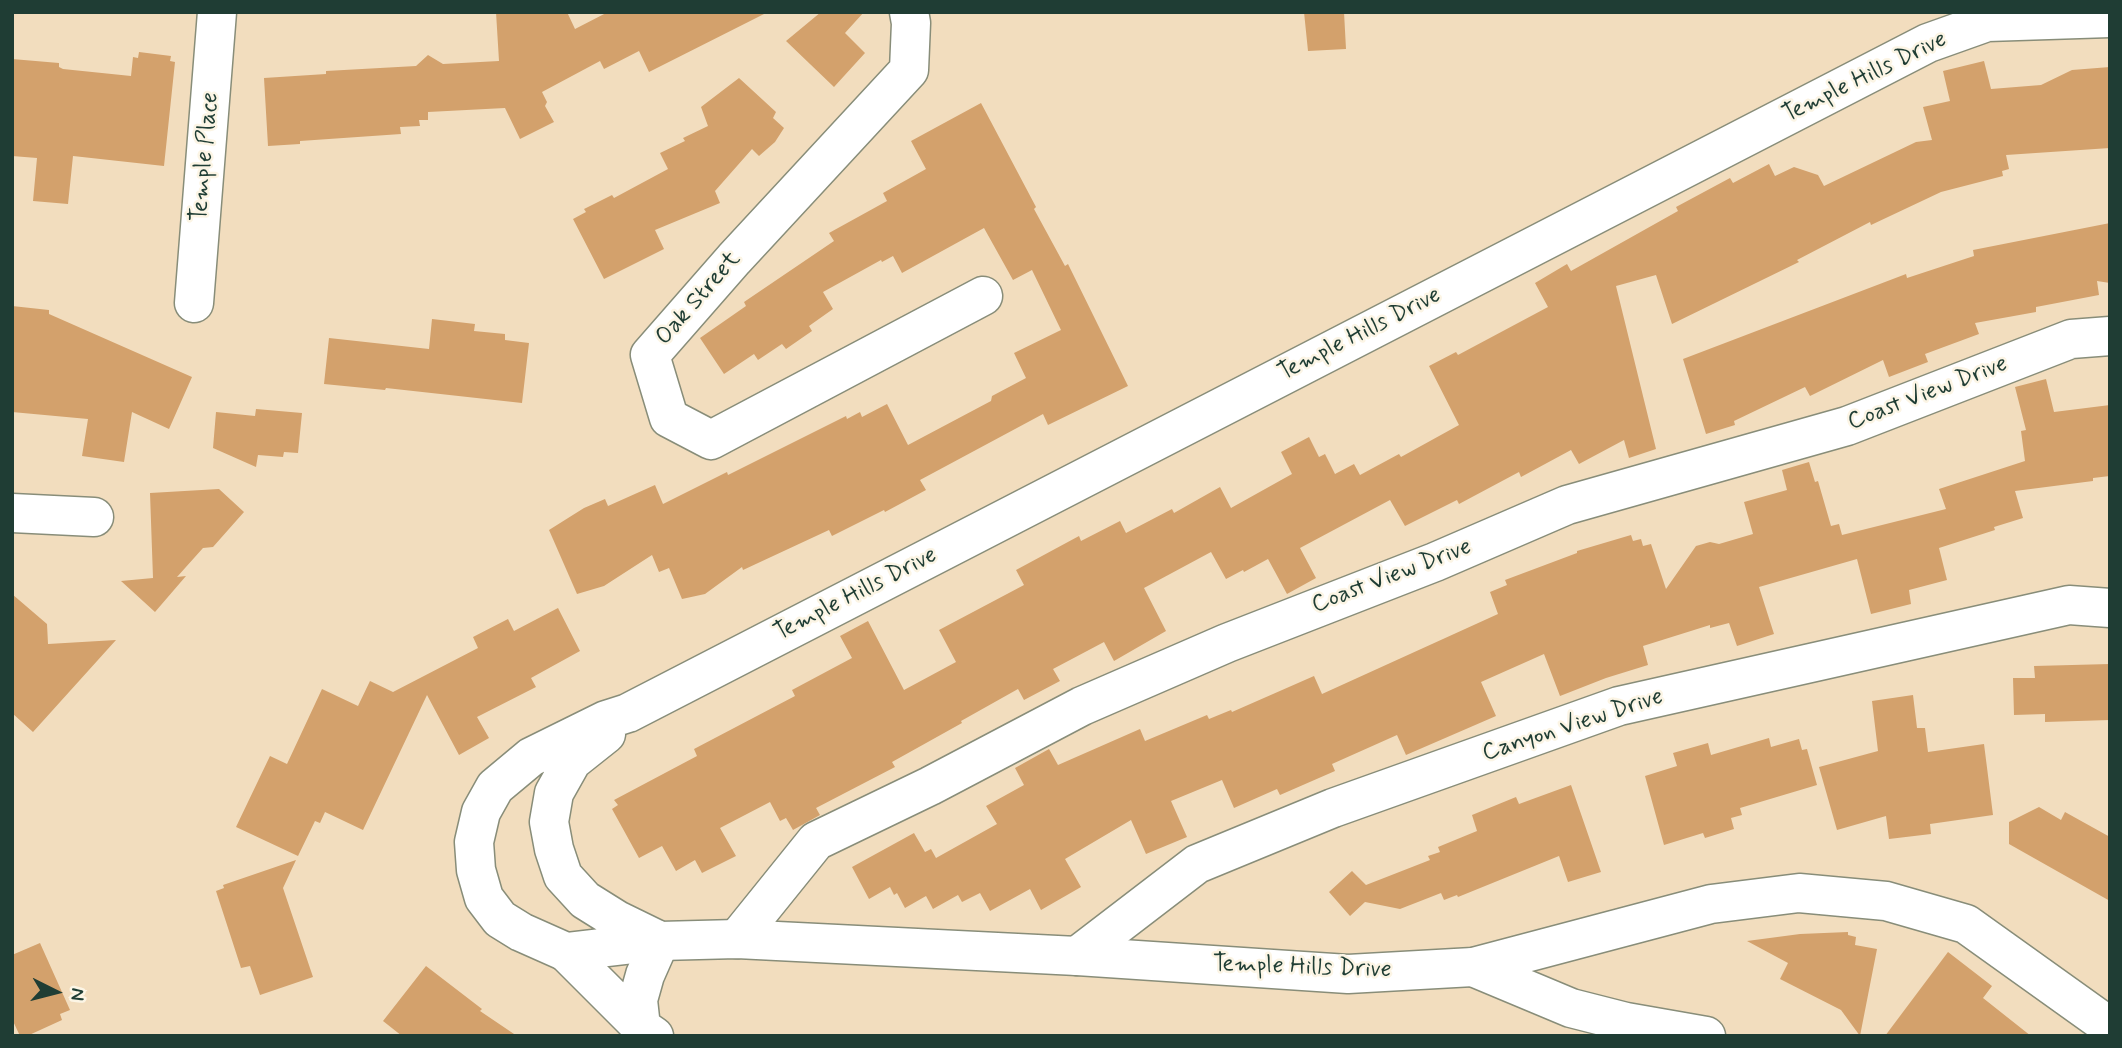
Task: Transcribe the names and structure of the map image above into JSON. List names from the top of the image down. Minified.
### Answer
{"streets":{"street":["Temple Hills Drive","Temple Place","Oak Street","Coast View Drive","Canyon View Drive"]},"crossings":[["Temple Hills Drive","Coast View Drive"],["Temple Hills Drive","Canyon View Drive"]],"north":"right"}
